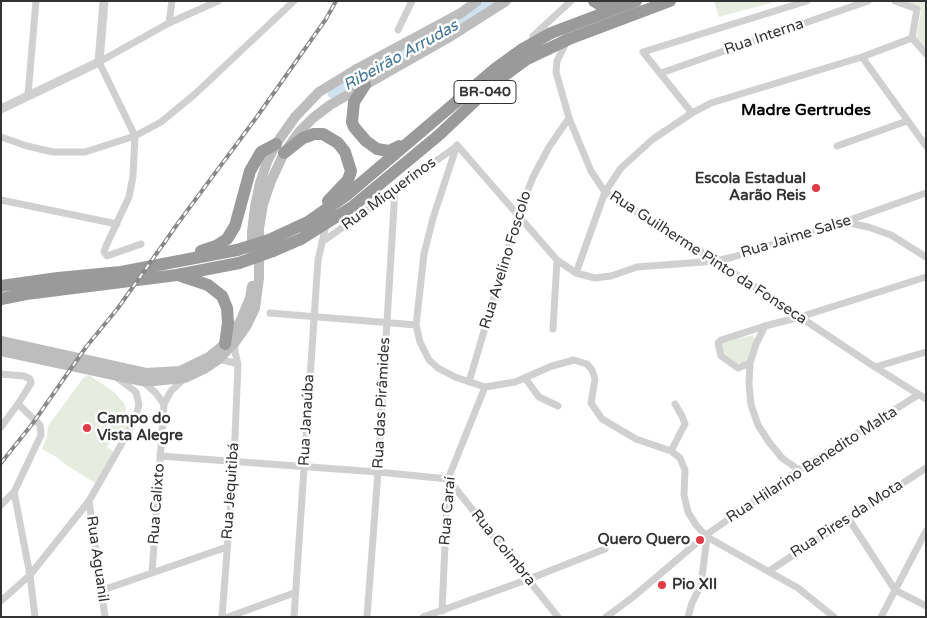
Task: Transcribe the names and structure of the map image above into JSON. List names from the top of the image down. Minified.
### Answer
{"streets":{"highway":["BR-040"],"street":["Rua Interna","Rua Miquerinos","Rua Jaime Salse","Rua Guilherme Pinto da Fonseca","Rua Avelino Foscolo","Rua das Pirâmides","Rua Janaúba","Rua Hilarino Benedito Malta","Rua Jequitibá","Rua Calixto","Rua Caraí","Rua Pires da Mota","Rua Coimbra","Rua Aguanil"]},"crossings":[["BR-040","Rua Guilherme Pinto da Fonseca"],["BR-040","Rua Janaúba"],["Rua Miquerinos","Rua das Pirâmides"],["Rua Miquerinos","Rua Janaúba"],["Rua Jaime Salse","Rua Guilherme Pinto da Fonseca"],["Rua Guilherme Pinto da Fonseca","Rua Avelino Foscolo"],["Rua Guilherme Pinto da Fonseca","Rua Hilarino Benedito Malta"],["Rua Caraí","Rua Coimbra"]],"districts":["Madre Gertrudes"],"water":["Ribeirão Arrudas"],"places":["Escola Estadual Aarão Reis","Campo do Vista Alegre","Quero Quero","Pio XII"]}
